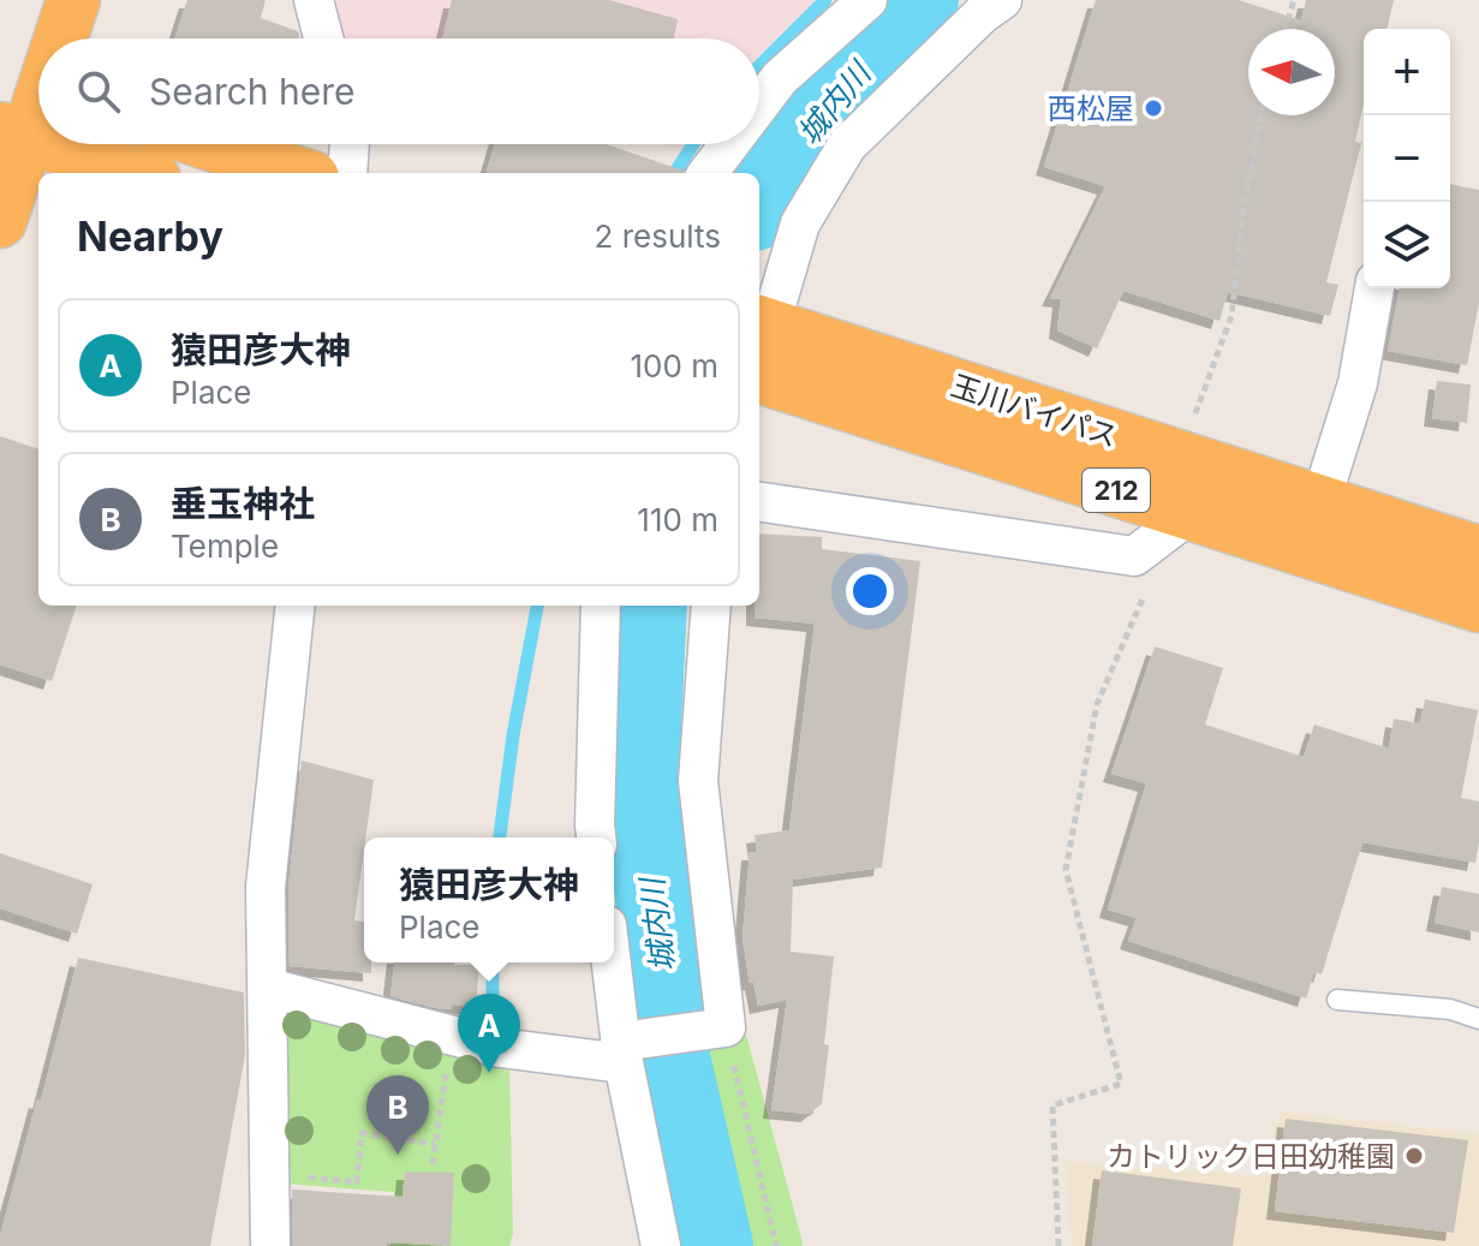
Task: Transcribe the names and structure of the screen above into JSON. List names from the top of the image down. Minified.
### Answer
{"streets":{"highway":["玉川バイパス","212"]},"water":["城内川"],"places":["西松屋","カトリック日田幼稚園"],"north":"left","page":{"map_buttons":["+","−"],"search":"Search here","heading":["Nearby","2 results"],"list":[{"mark":"A","name":"猿田彦大神","note":"Place","value":"100 m"},{"mark":"B","name":"垂玉神社","note":"Temple","value":"110 m"}],"popup":["猿田彦大神","Place"],"pins":["A","B"]}}
